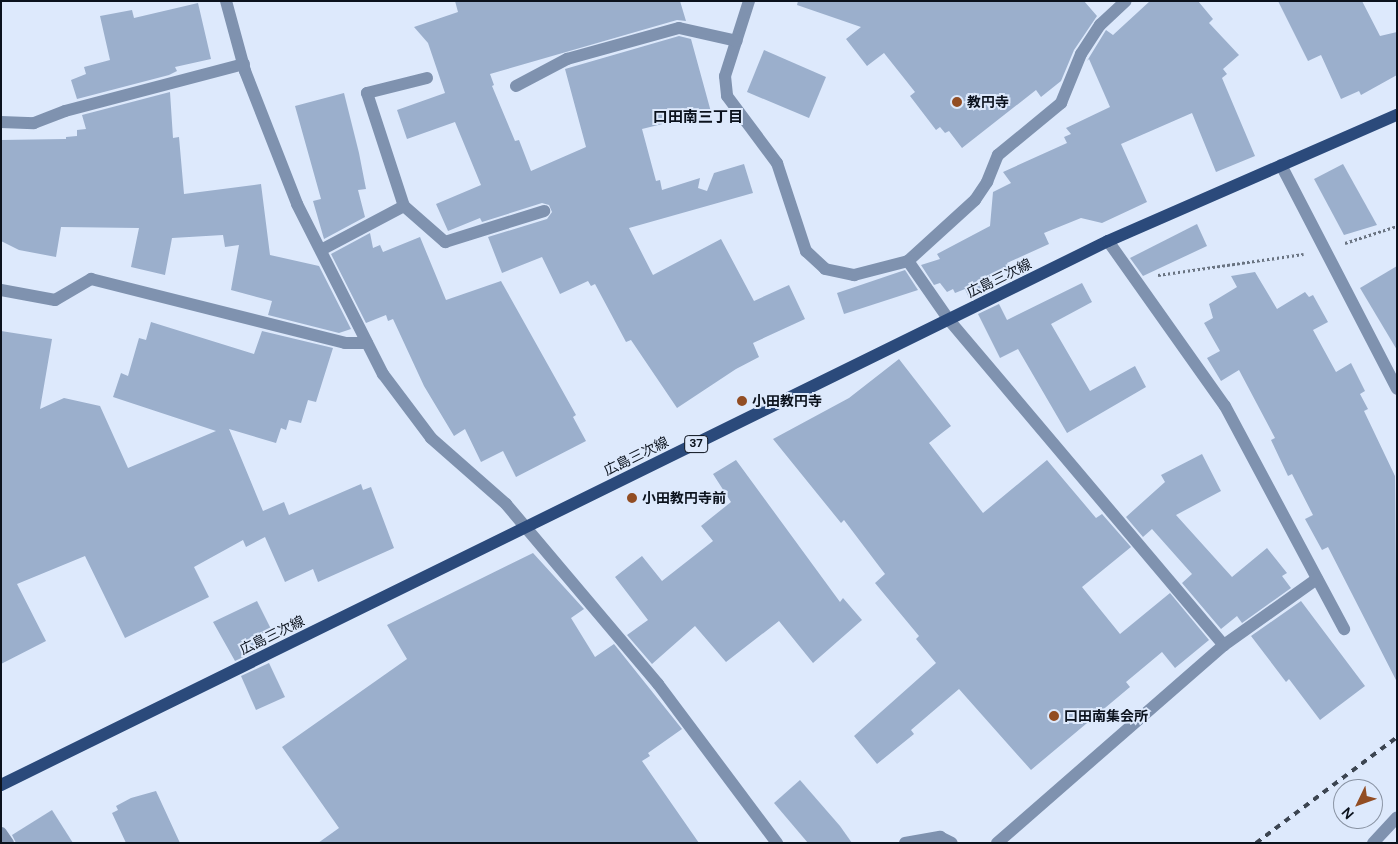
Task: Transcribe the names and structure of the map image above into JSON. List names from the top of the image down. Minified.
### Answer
{"streets":{"main road":["広島三次線","37"]},"districts":["口田南三丁目"],"places":["教円寺","小田教円寺","小田教円寺前","口田南集会所"],"north":"bottom left"}
